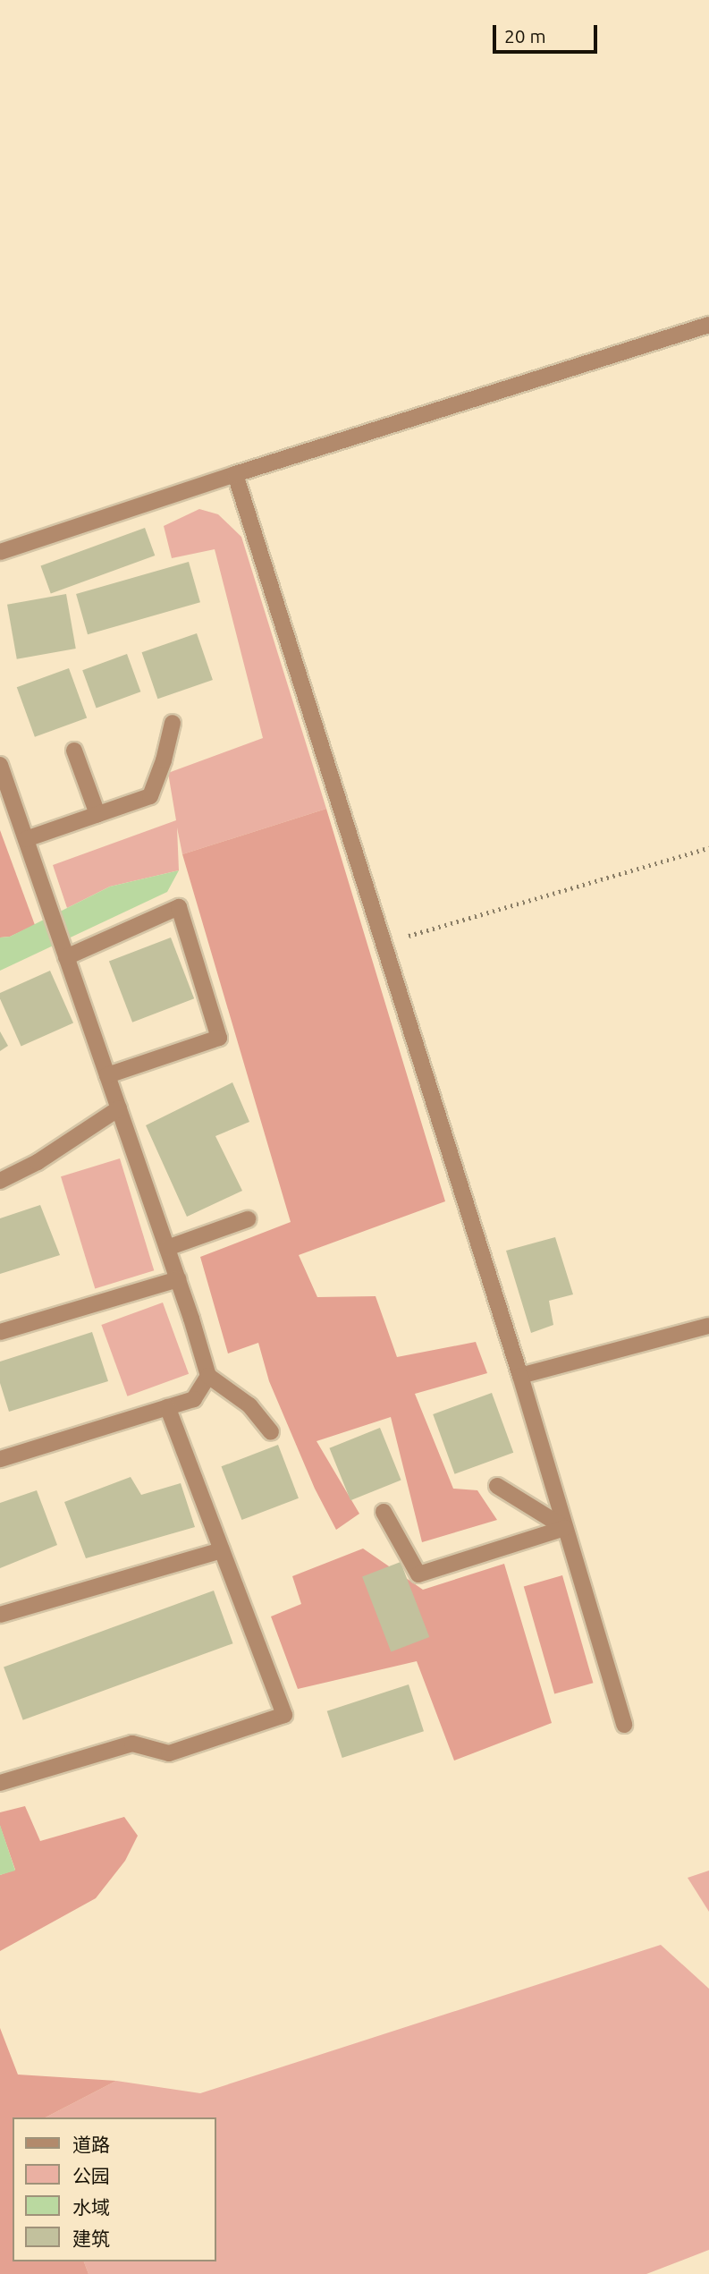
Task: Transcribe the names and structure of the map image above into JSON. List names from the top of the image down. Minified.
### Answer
{"legend":["道路","公园","水域","建筑"],"scale_bar":"20 m"}
